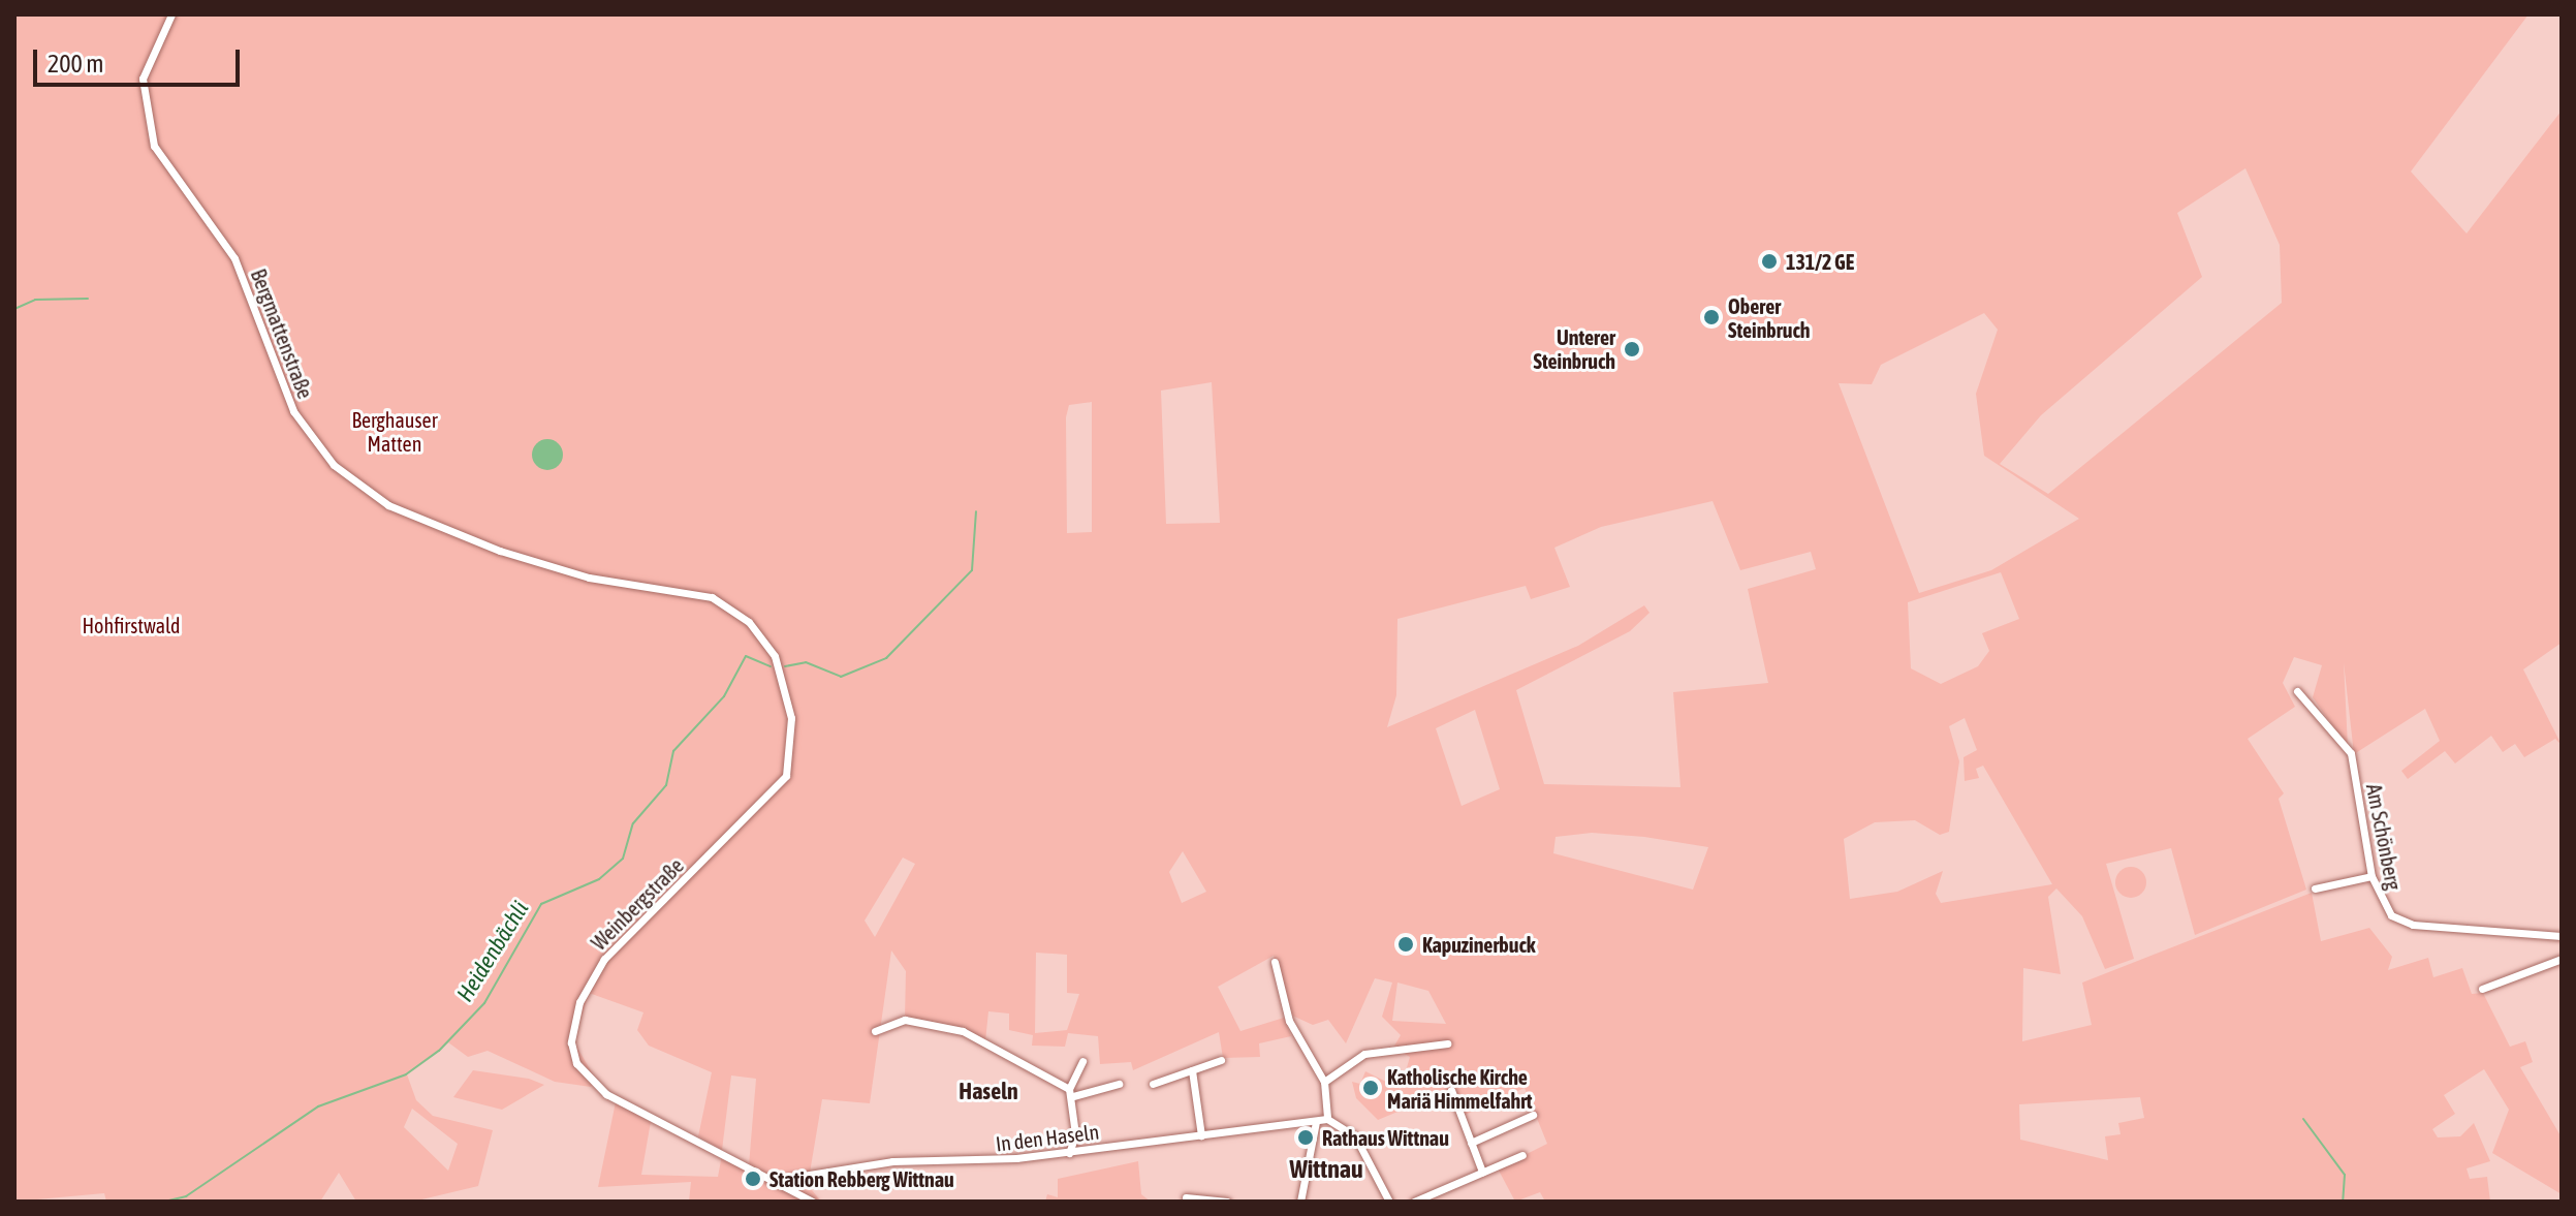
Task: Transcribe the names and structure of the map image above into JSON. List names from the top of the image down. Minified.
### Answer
{"streets":{"street":["Bergmattenstraße","Am Schönberg","Weinbergstraße","In den Haseln"]},"crossings":[["Bergmattenstraße","Weinbergstraße"],["Weinbergstraße","In den Haseln"]],"districts":["Haseln","Wittnau"],"water":["Heidenbächli"],"parks":["Berghauser Matten","Hohfirstwald"],"places":["131/2 GE","Oberer Steinbruch","Unterer Steinbruch","Kapuzinerbuck","Katholische Kirche Mariä Himmelfahrt","Rathaus Wittnau","Station Rebberg Wittnau"],"scale_bar":"200 m"}
